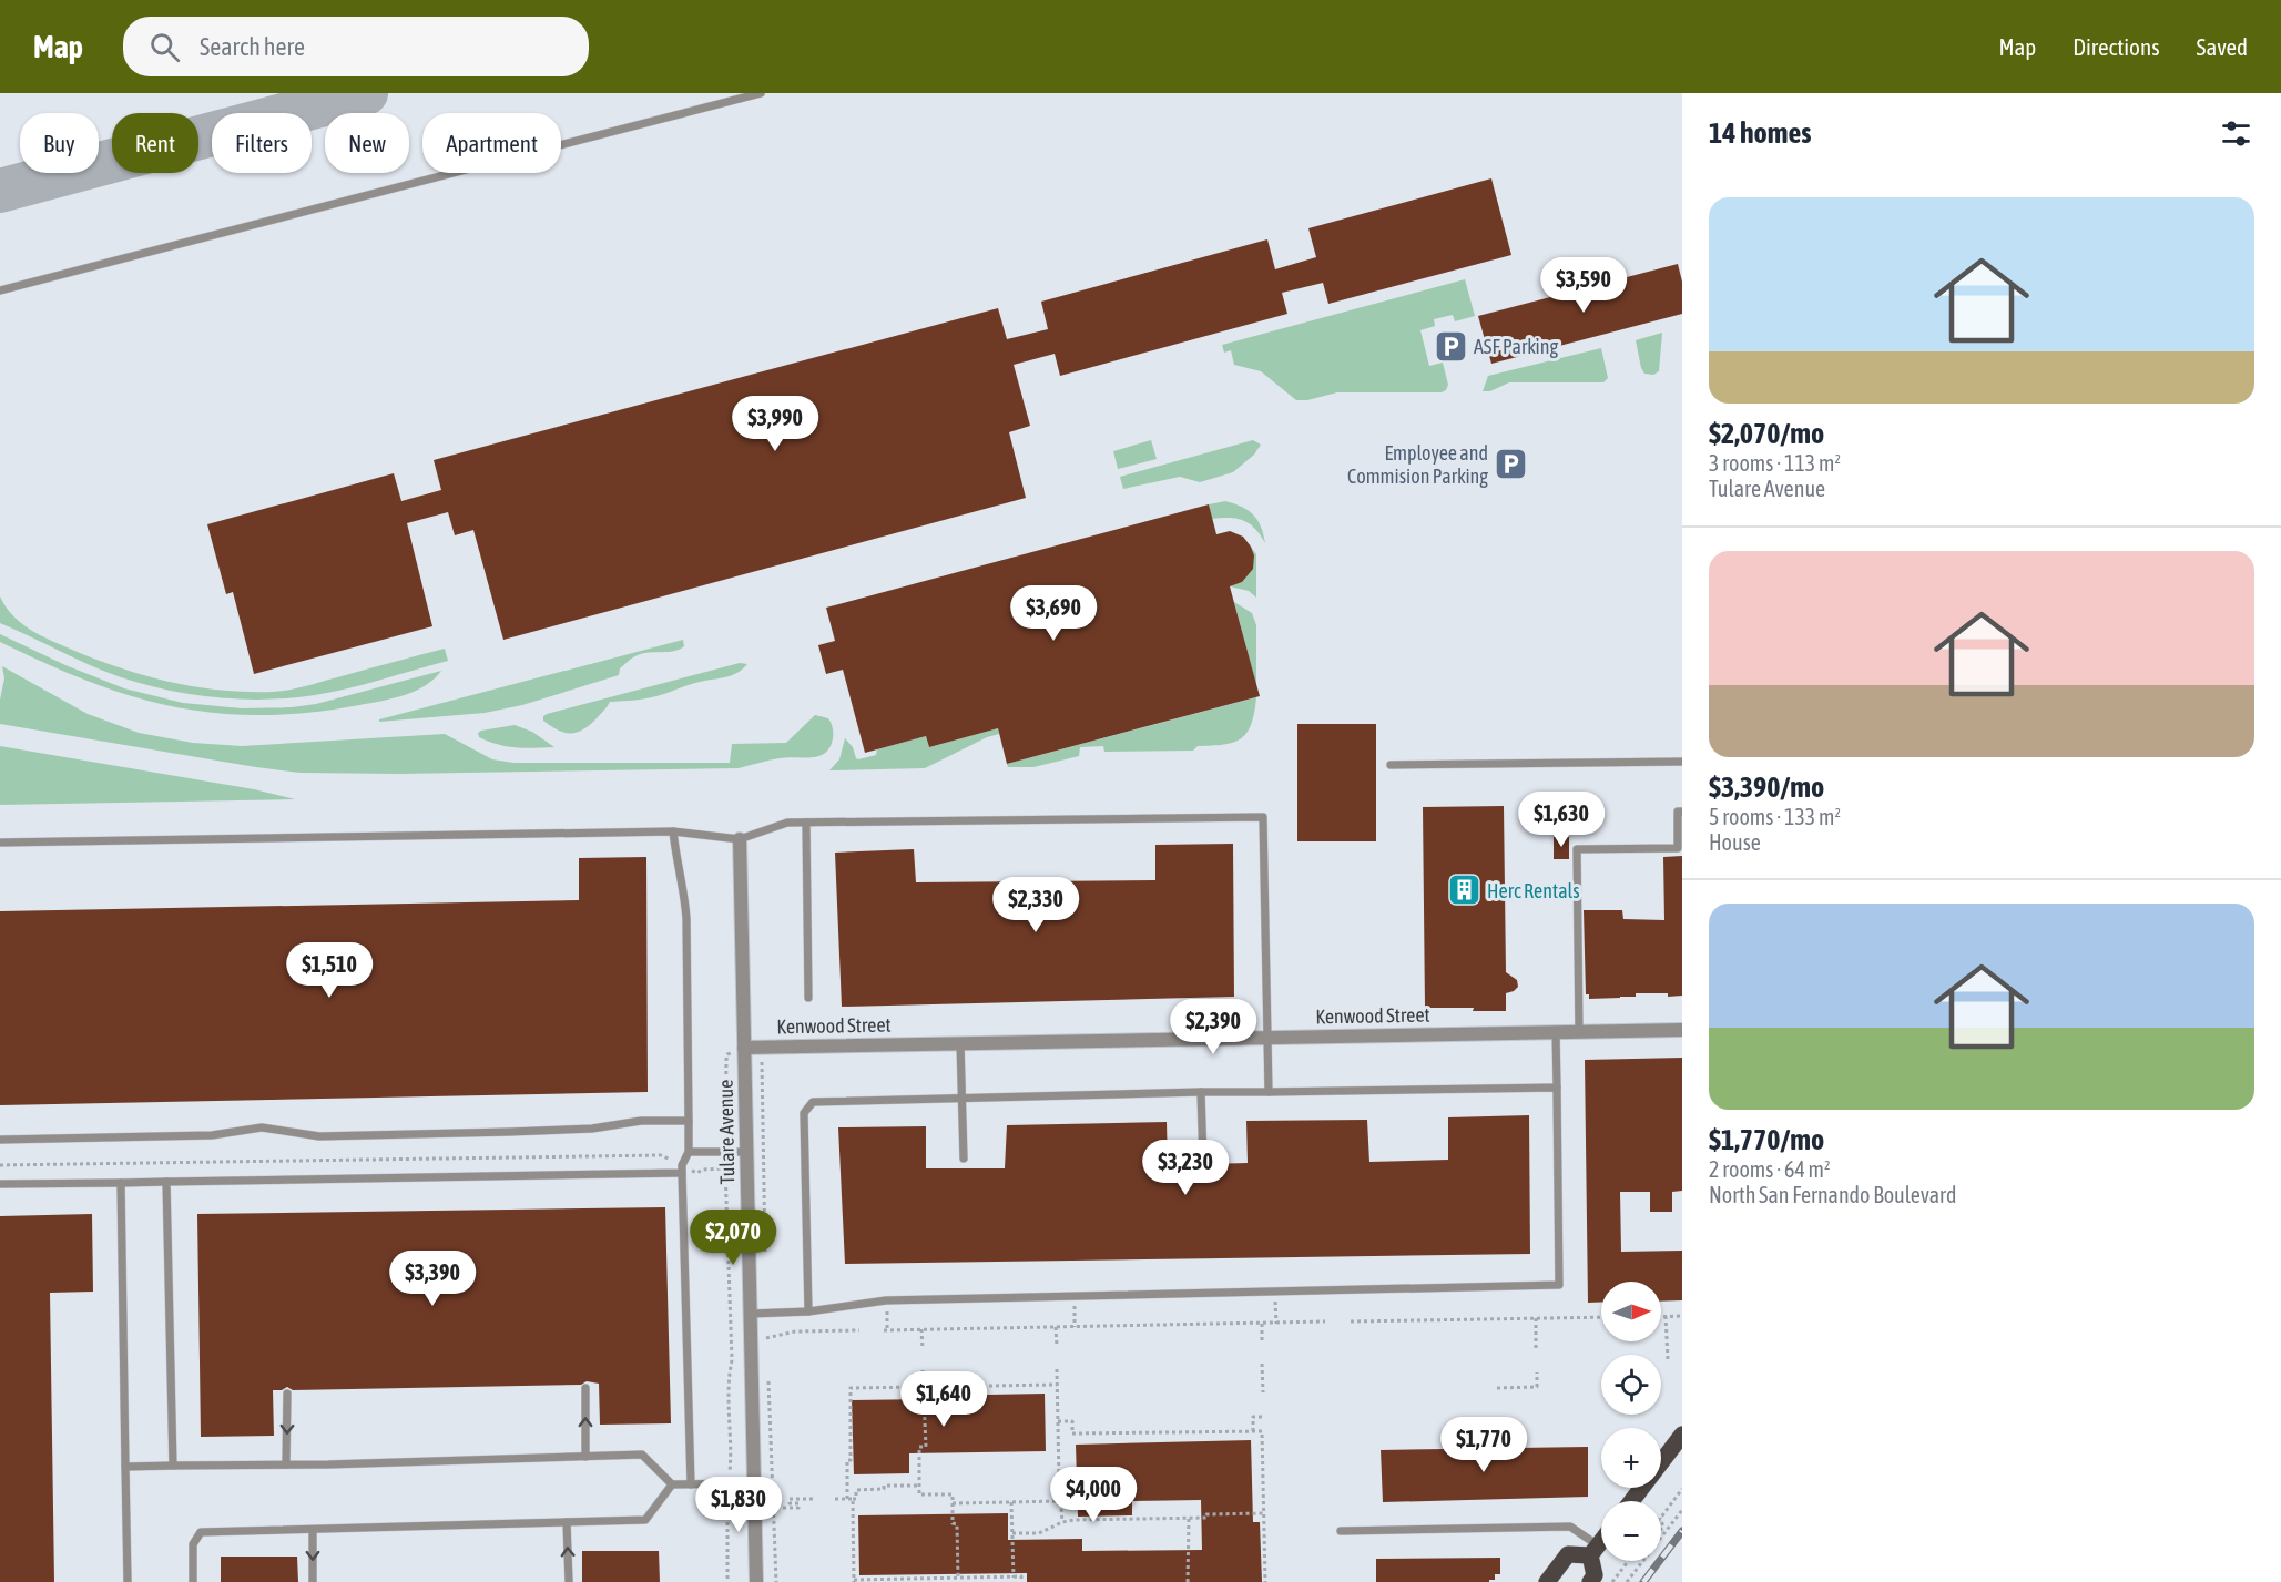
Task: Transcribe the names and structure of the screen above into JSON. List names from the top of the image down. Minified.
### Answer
{"streets":{"street":["Kenwood Street","Tulare Avenue"]},"crossings":[["Kenwood Street","Tulare Avenue"]],"places":{"parking":["ASF Parking","Employee and Commision Parking"],"building":["Herc Rentals"]},"north":"right","page":{"header":"Map","search":"Search here","nav":["Map","Directions","Saved"],"heading":"14 homes","chip":["Buy","Rent","Filters","New","Apartment"],"list":[{"name":"$2,070/mo","note":"3 rooms · 113 m² · Tulare Avenue"},{"name":"$3,390/mo","note":"5 rooms · 133 m² · House"},{"name":"$1,770/mo","note":"2 rooms · 64 m² · North San Fernando Boulevard"}],"price":["$3,590","$3,990","$3,690","$1,630","$2,330","$1,510","$2,390","$3,230","$2,070","$3,390","$1,640","$1,770","$4,000","$1,830"],"map_buttons":["+","−"]}}
